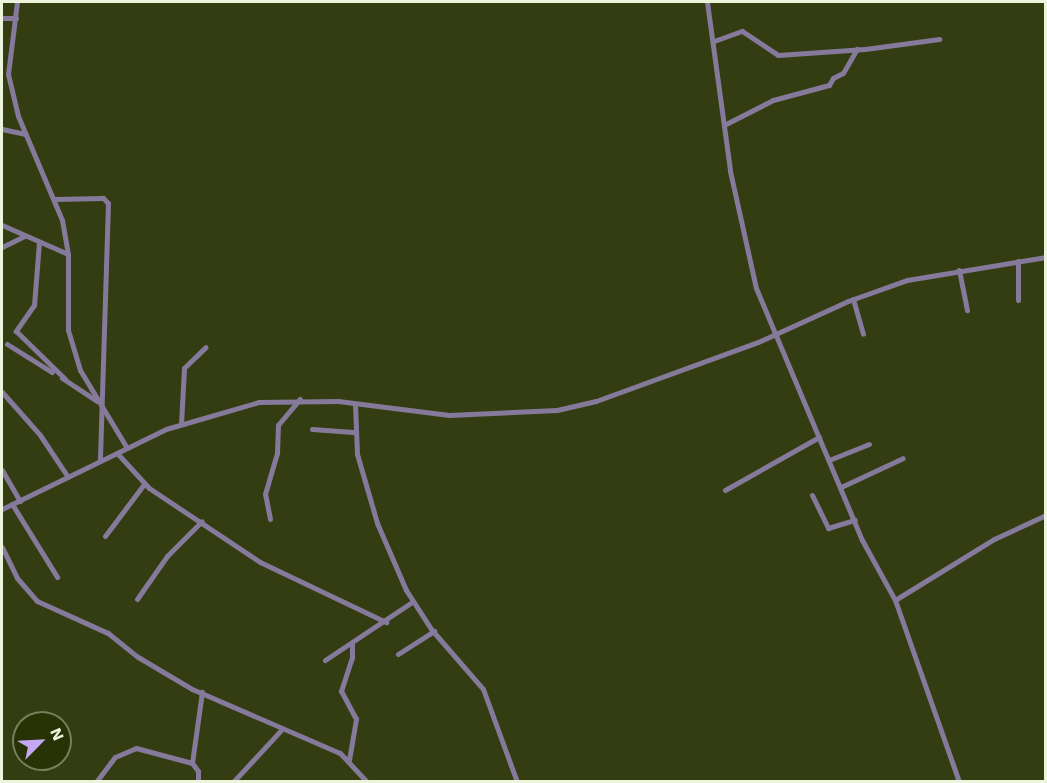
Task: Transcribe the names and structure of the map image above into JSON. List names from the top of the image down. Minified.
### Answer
{"north":"top right"}
